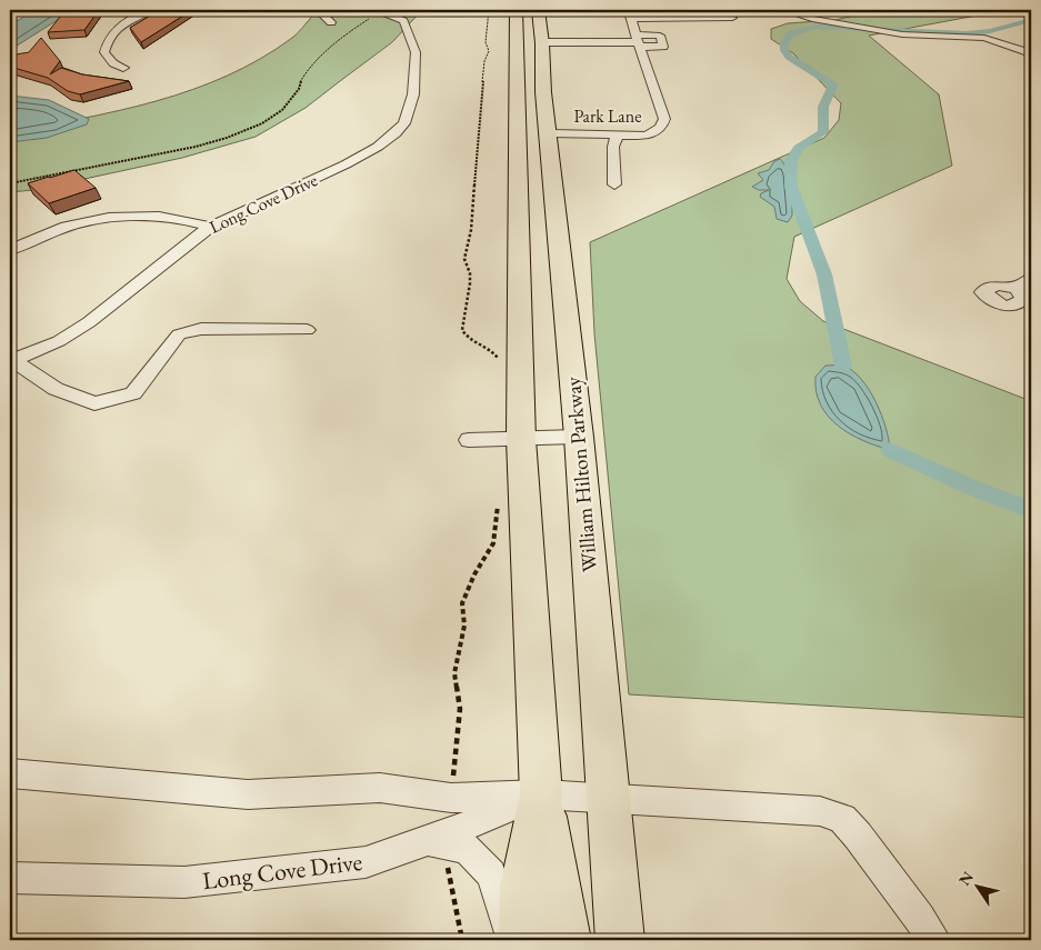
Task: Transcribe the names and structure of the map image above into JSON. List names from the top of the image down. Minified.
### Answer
{"streets":{"highway":["William Hilton Parkway"],"street":["Park Lane","Long Cove Drive"]},"crossings":[["Park Lane","William Hilton Parkway"],["Long Cove Drive","William Hilton Parkway"]],"north":"top left"}
